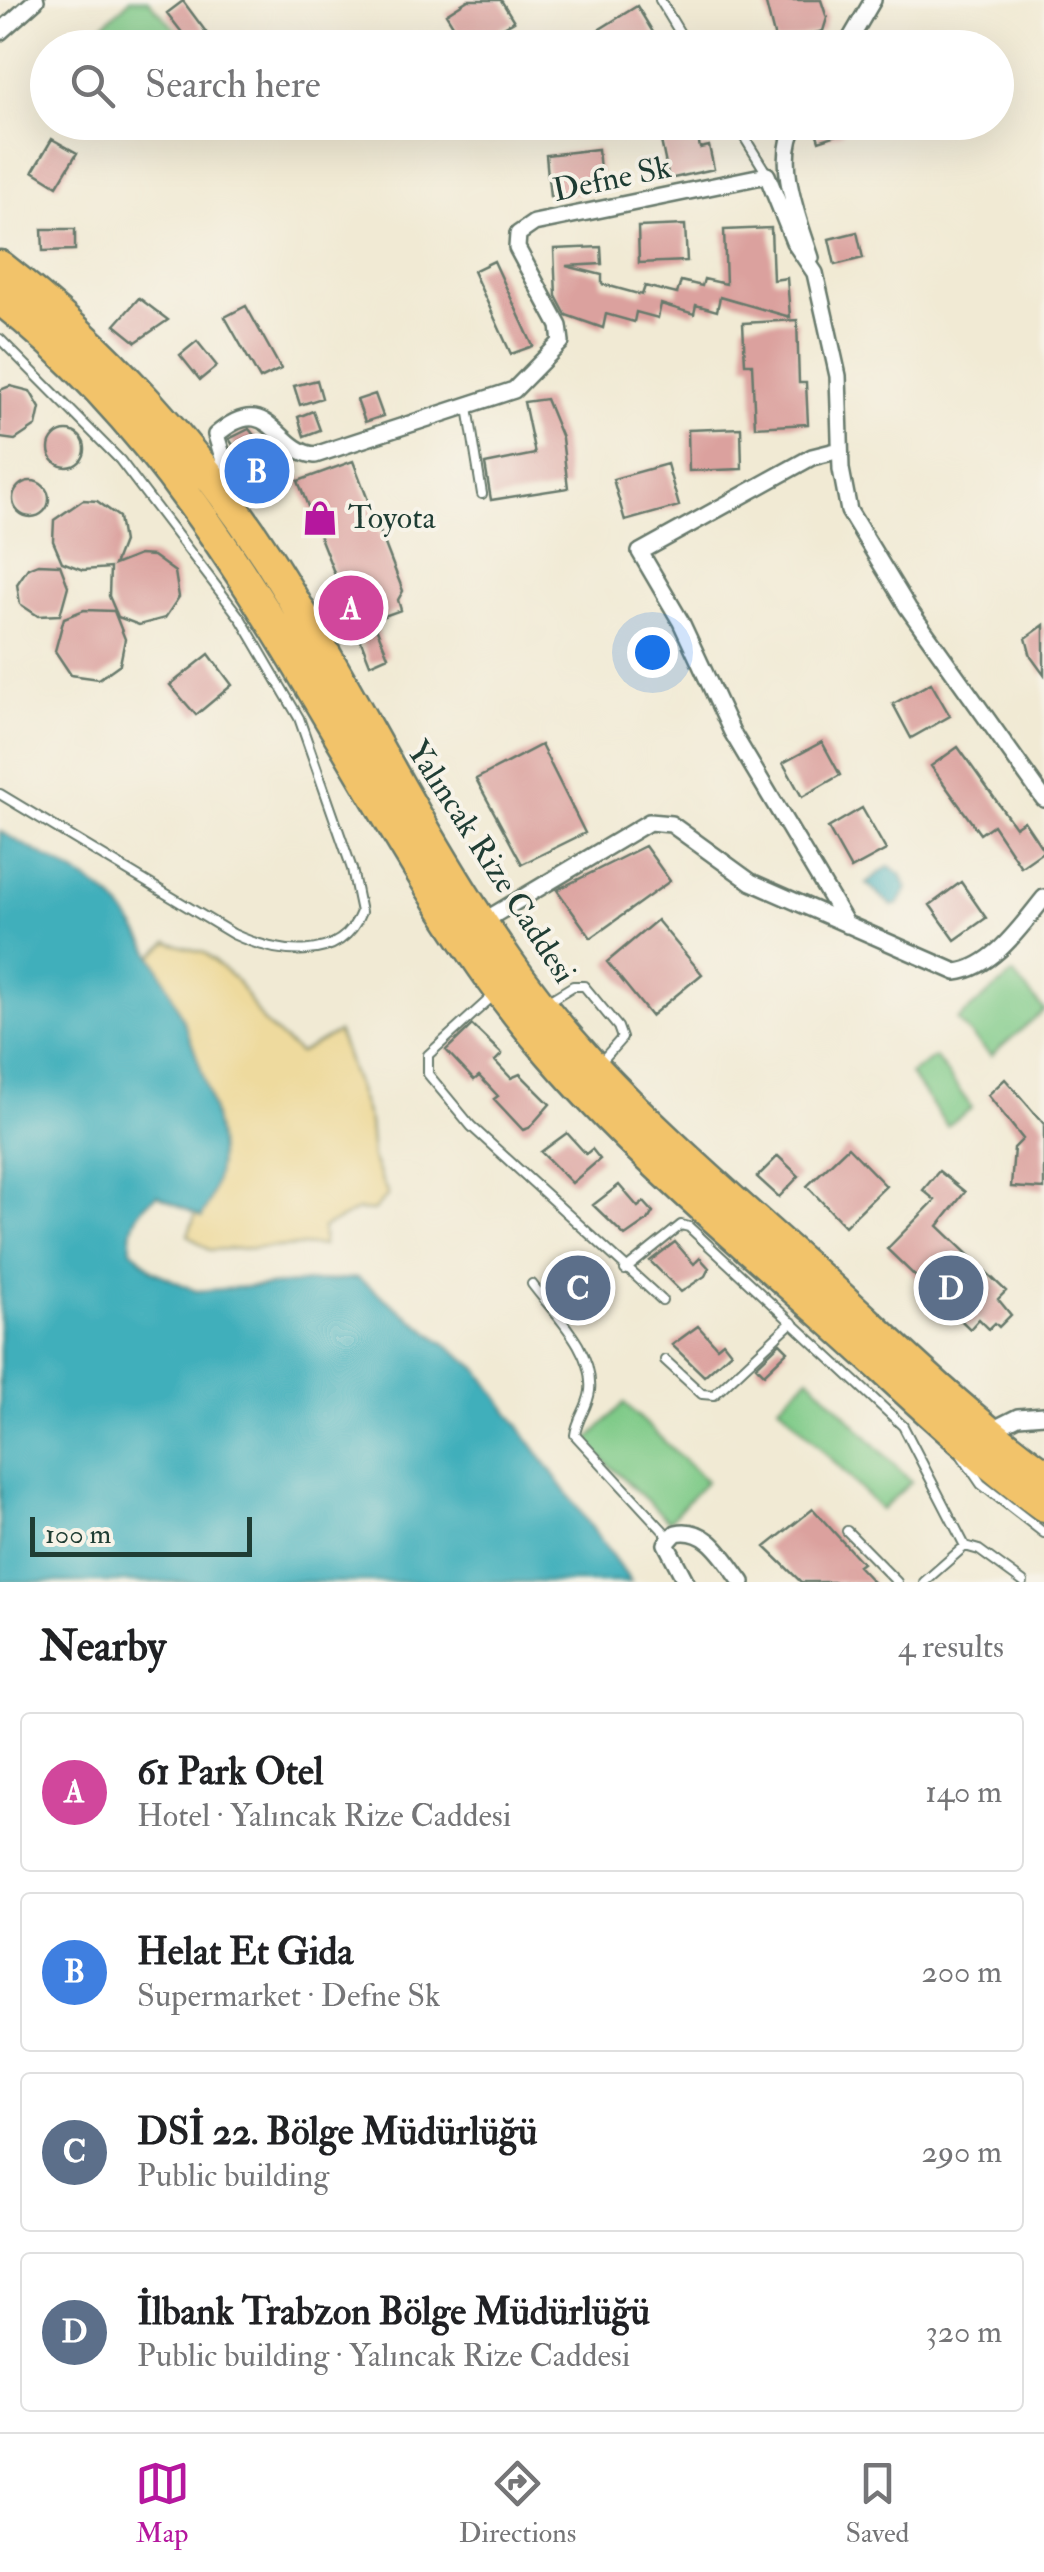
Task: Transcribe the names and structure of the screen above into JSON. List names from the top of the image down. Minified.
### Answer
{"streets":{"highway":["Yalıncak Rize Caddesi"],"street":["Defne Sk"]},"crossings":[["Defne Sk","Yalıncak Rize Caddesi"]],"places":{"shop":["Toyota"]},"scale_bar":"100 m","page":{"search":"Search here","pins":["B","A","C","D"],"scale":"100 m","heading":["Nearby","4 results"],"list":[{"mark":"A","name":"61 Park Otel","note":"Hotel · Yalıncak Rize Caddesi","value":"140 m"},{"mark":"B","name":"Helat Et Gida","note":"Supermarket · Defne Sk","value":"200 m"},{"mark":"C","name":"DSİ 22. Bölge Müdürlüğü","note":"Public building","value":"290 m"},{"mark":"D","name":"İlbank Trabzon Bölge Müdürlüğü","note":"Public building · Yalıncak Rize Caddesi","value":"320 m"}],"nav":["Map","Directions","Saved"]}}
